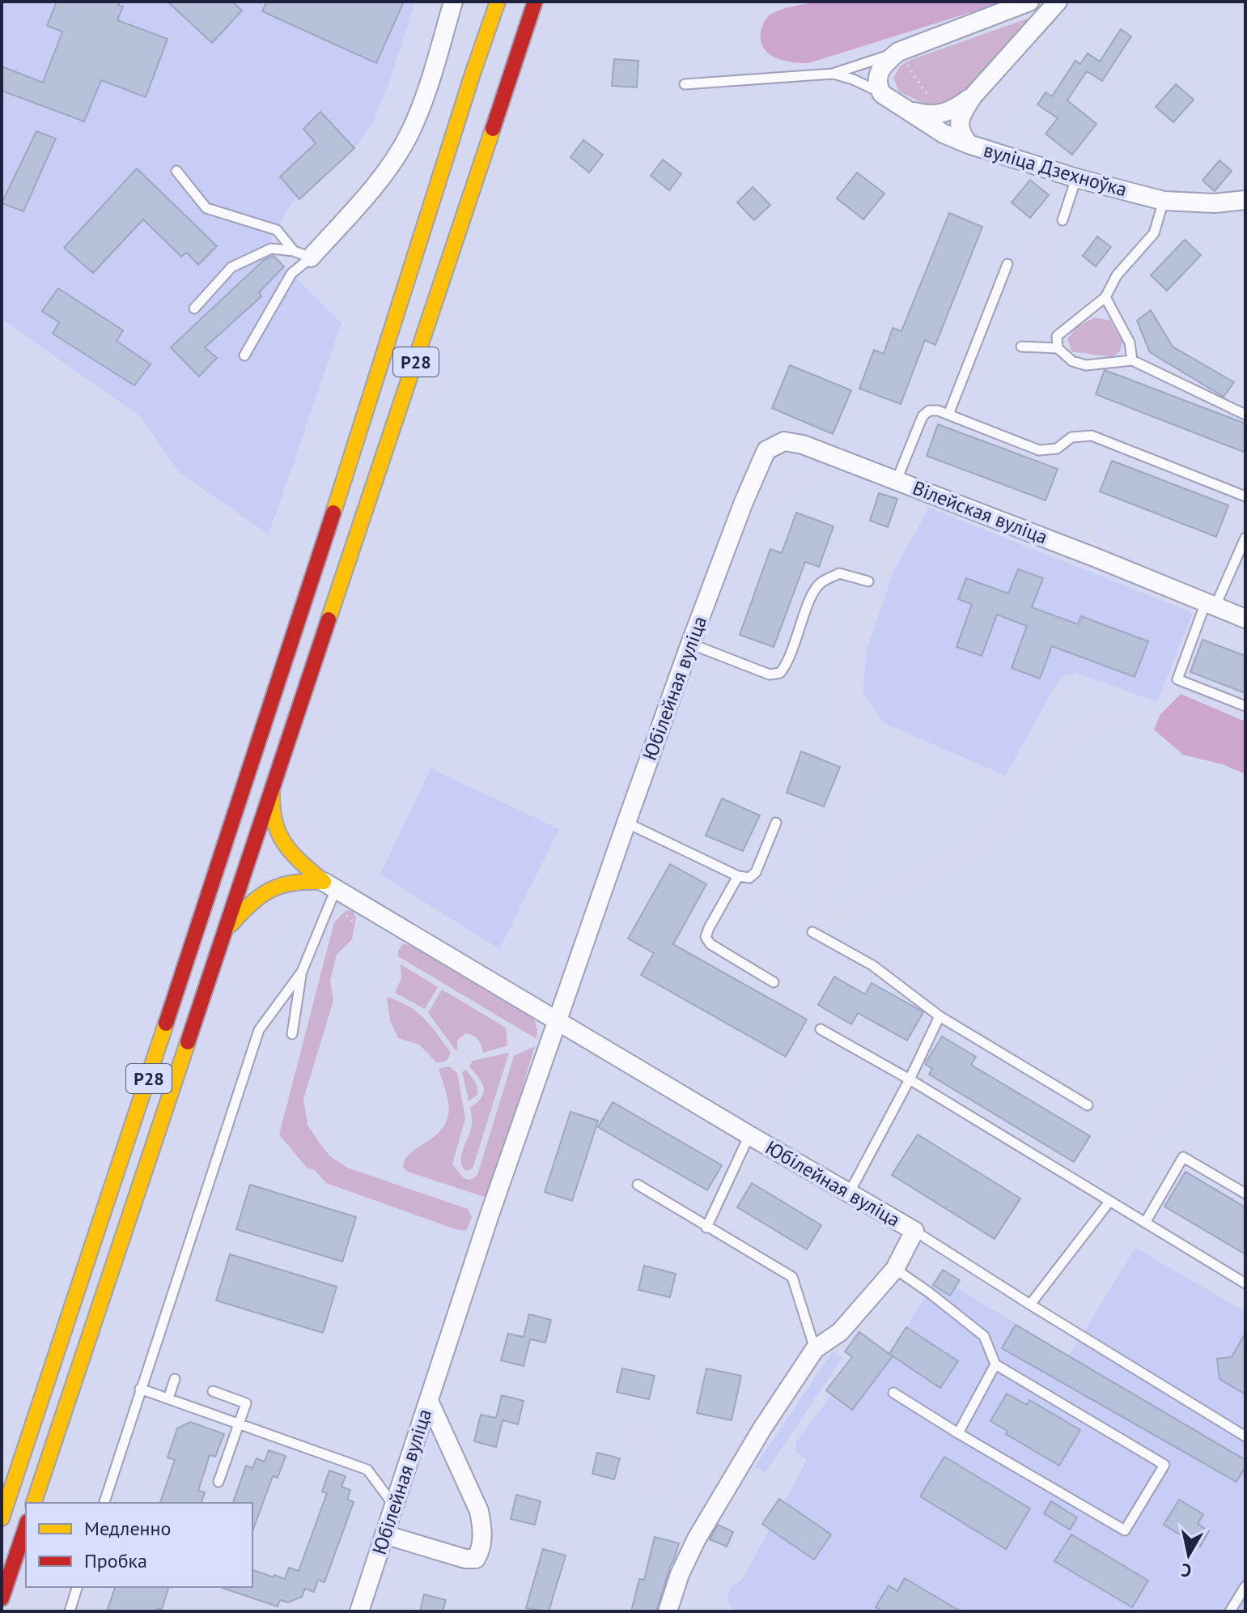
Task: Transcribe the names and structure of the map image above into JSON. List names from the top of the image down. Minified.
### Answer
{"streets":{"highway":["Р28"],"street":["вуліца Дзехноўка","Вілейская вуліца","Юбілейная вуліца"]},"crossings":[["Вілейская вуліца","Юбілейная вуліца"]],"legend":["Медленно","Пробка"],"north":"bottom"}
